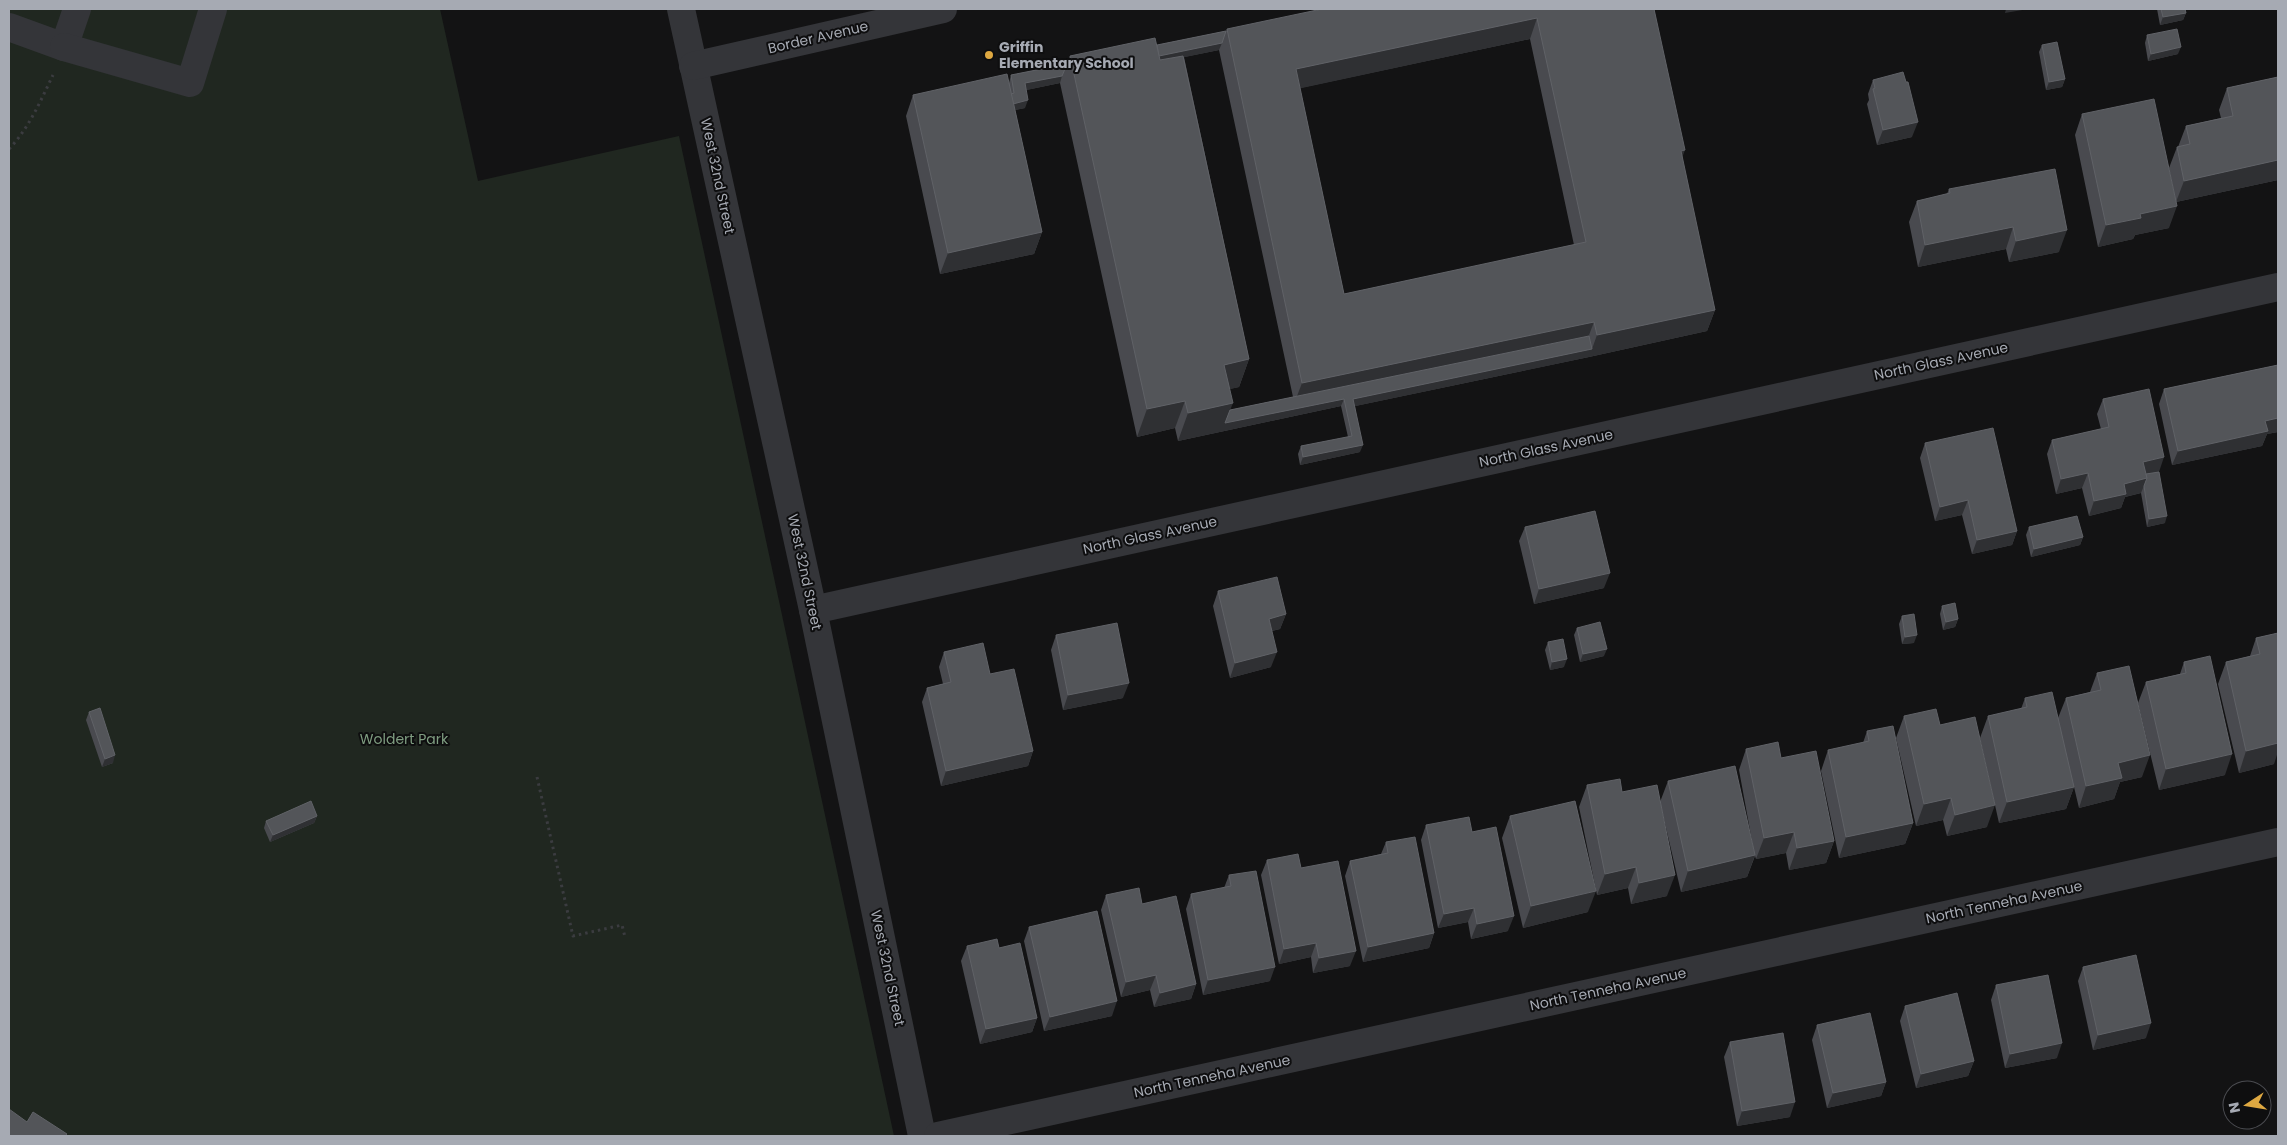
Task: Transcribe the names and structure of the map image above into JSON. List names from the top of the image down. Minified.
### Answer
{"streets":{"street":["Border Avenue","West 32nd Street","North Glass Avenue","North Tenneha Avenue"]},"crossings":[["Border Avenue","West 32nd Street"],["West 32nd Street","North Glass Avenue"]],"parks":["Woldert Park"],"places":["Griffin Elementary School"],"north":"left"}
